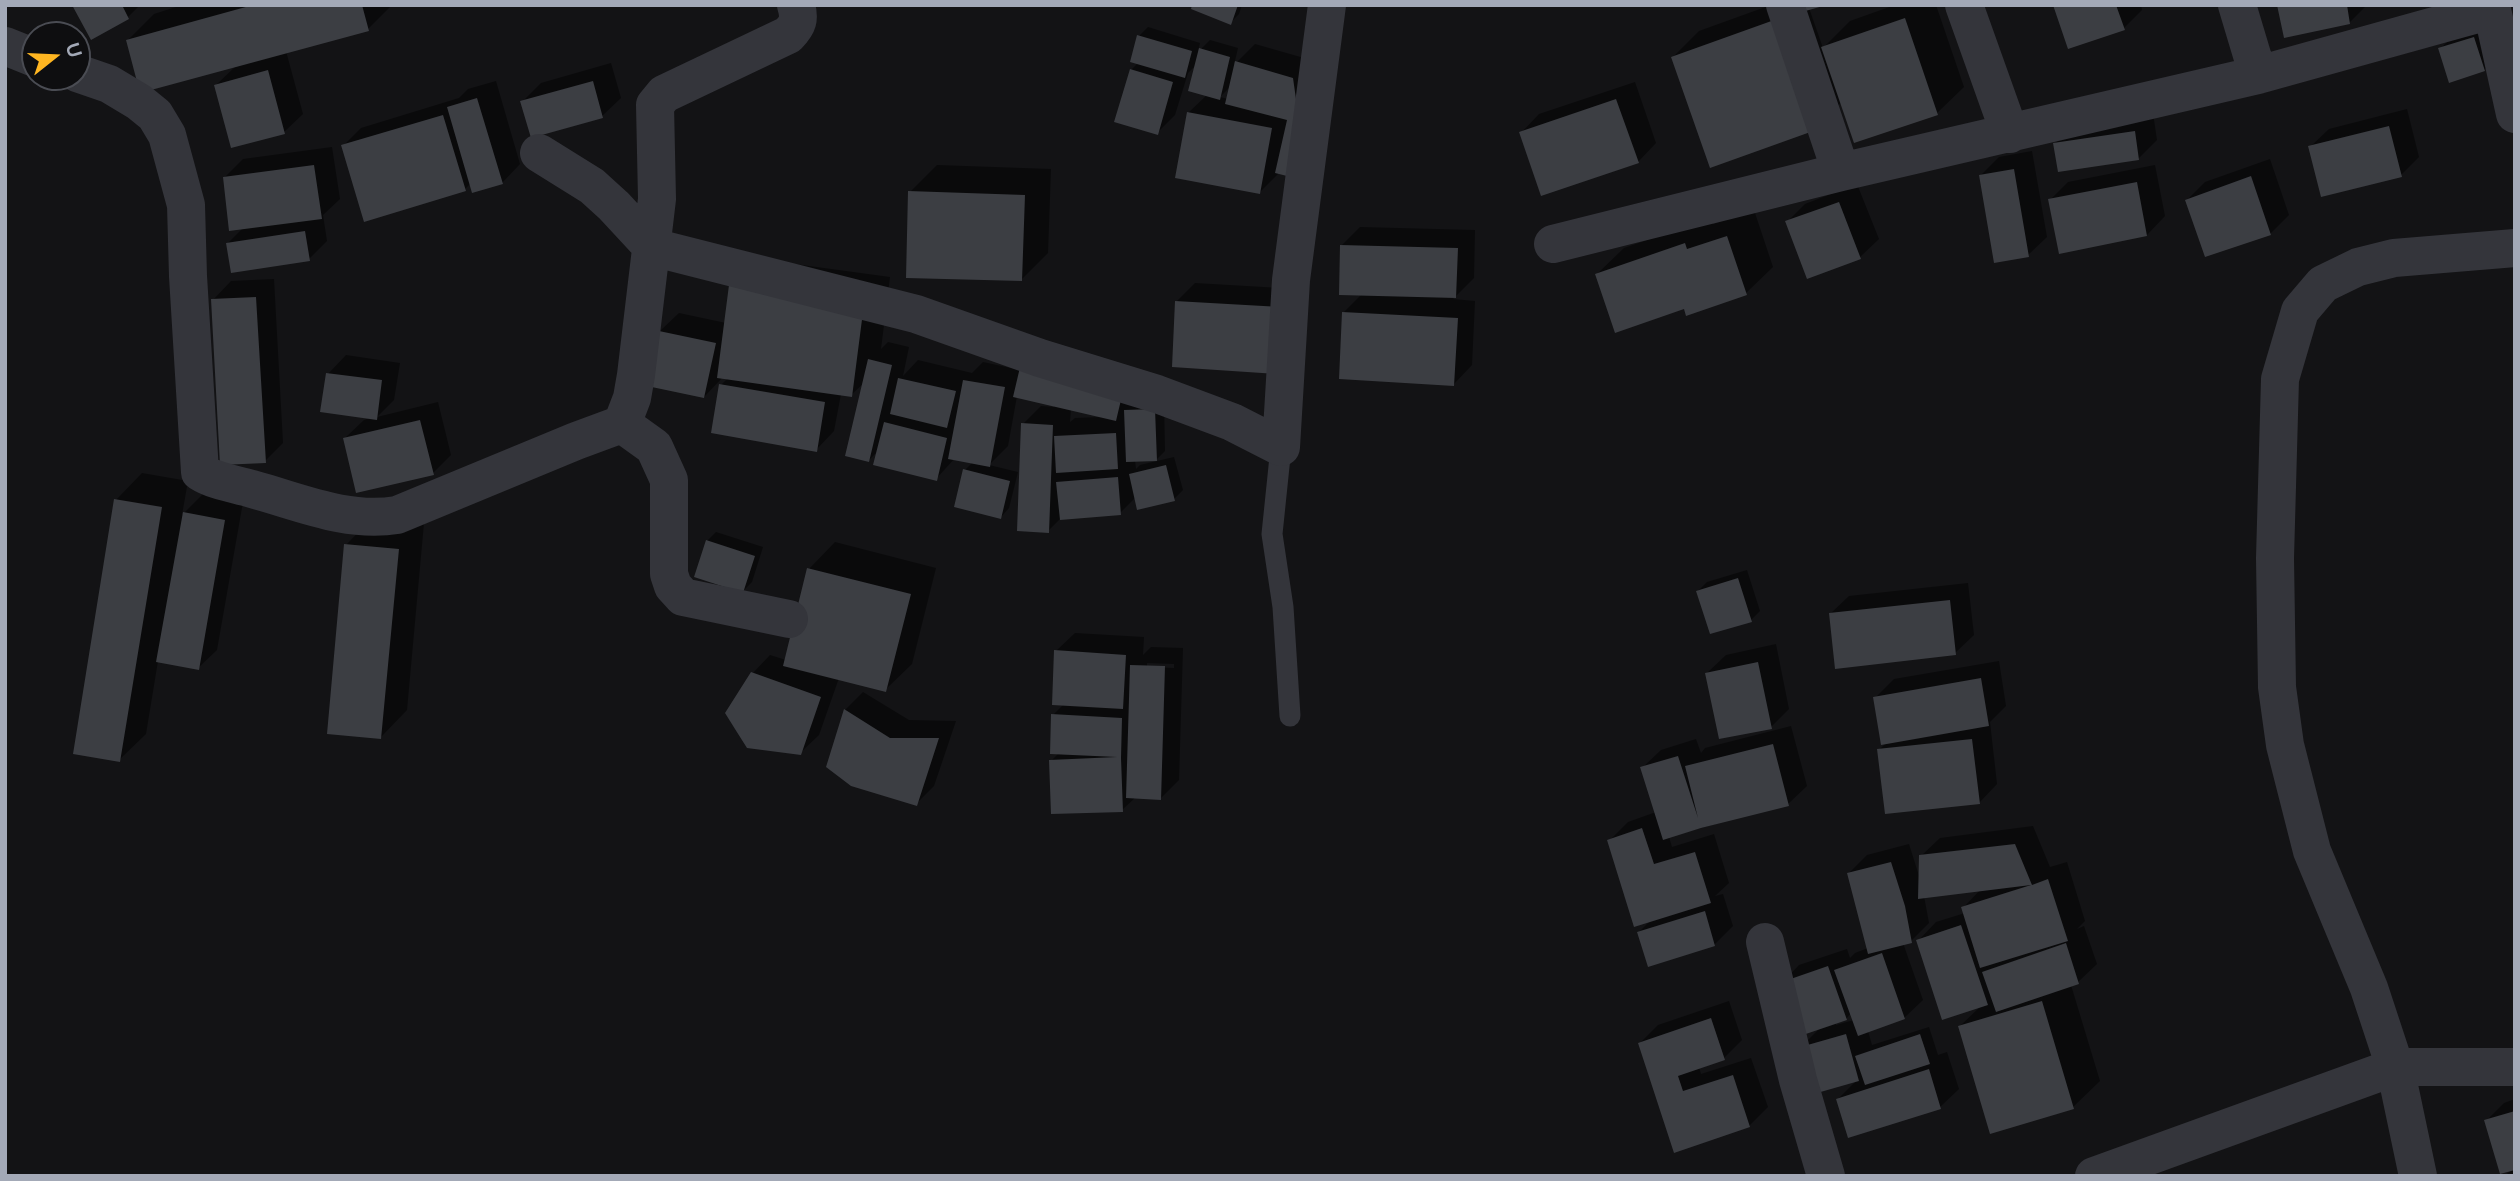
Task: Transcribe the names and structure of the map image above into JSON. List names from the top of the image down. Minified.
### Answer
{"north":"right"}
